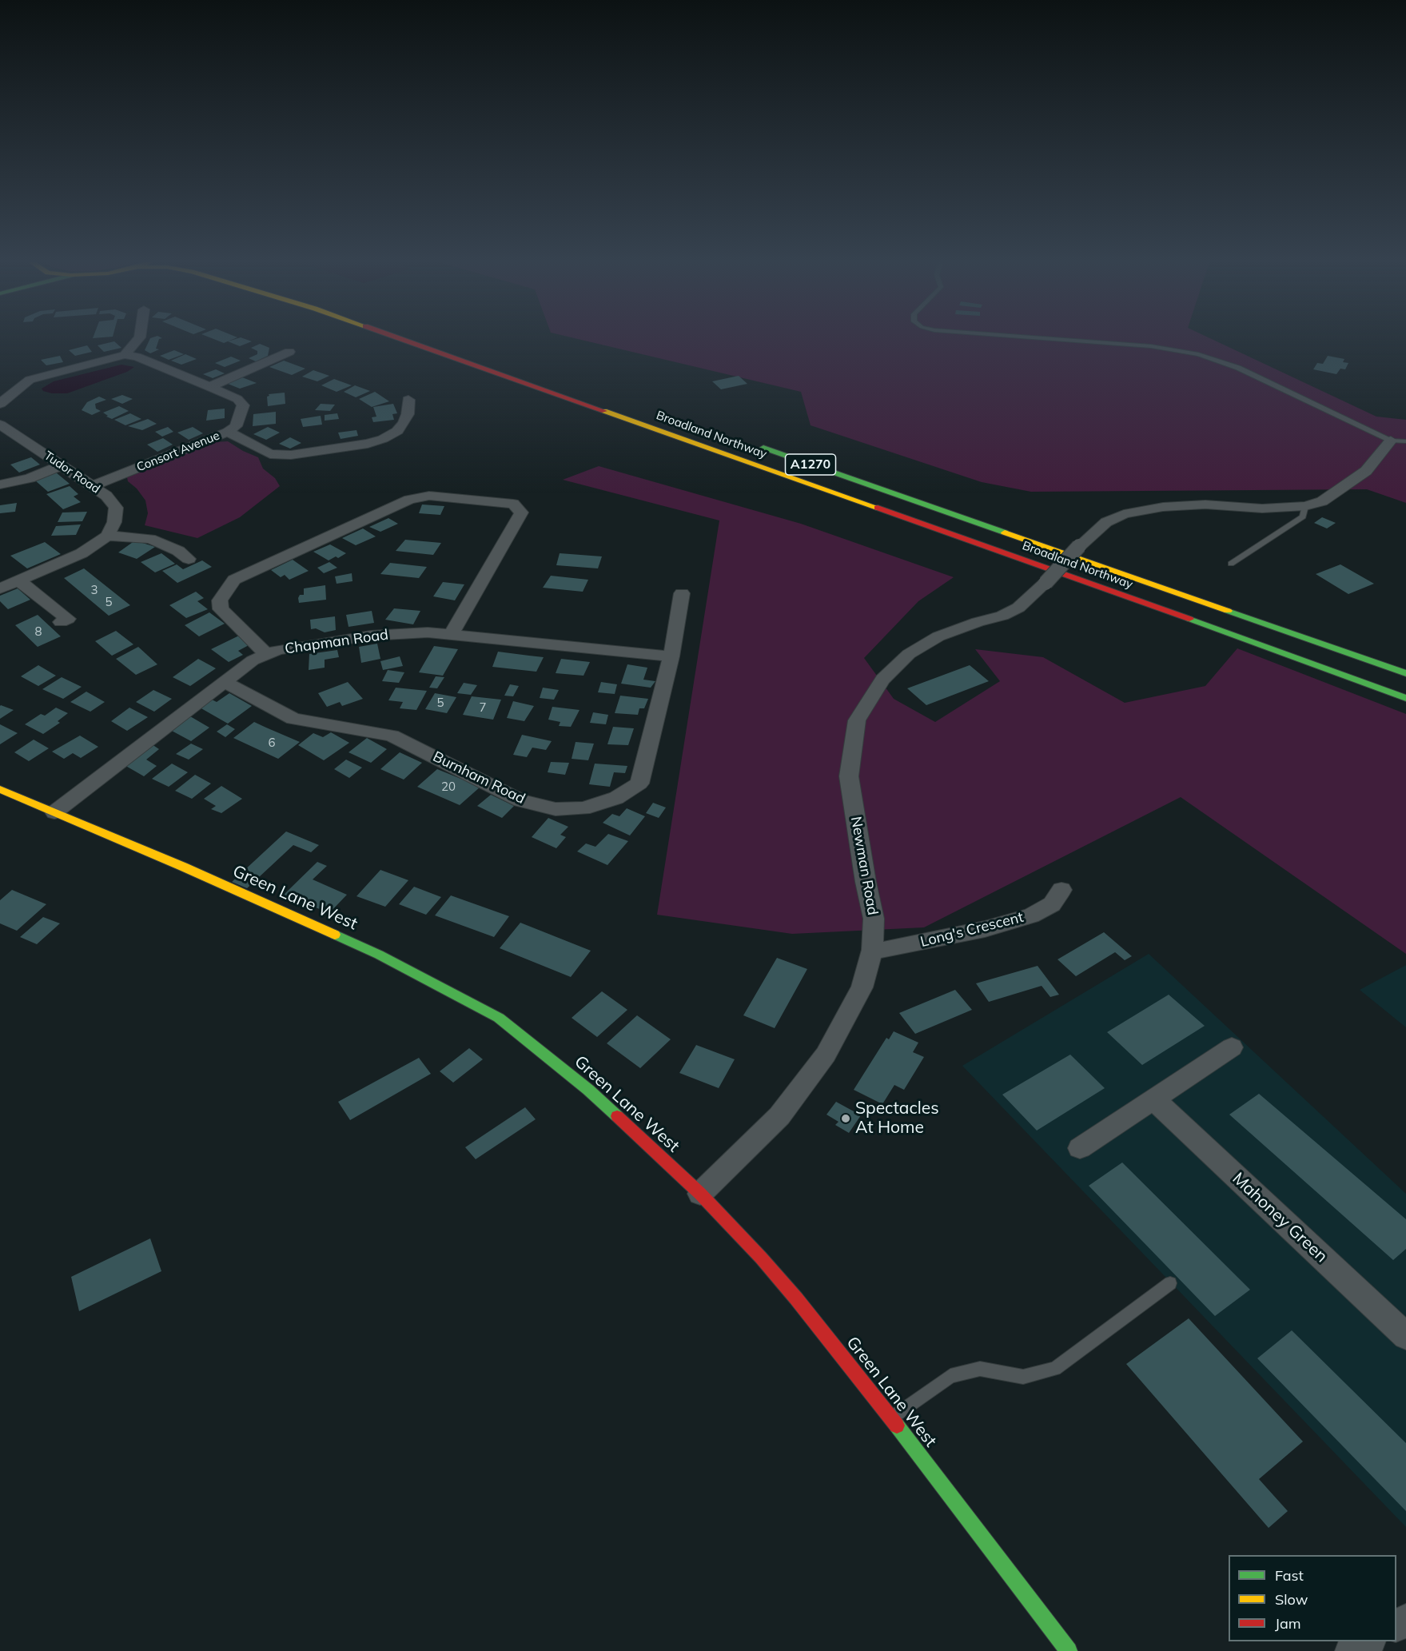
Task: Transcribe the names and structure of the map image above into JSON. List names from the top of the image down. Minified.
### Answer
{"streets":{"main road":["Broadland Northway","A1270","Green Lane West"],"street":["Consort Avenue","Tudor Road","Chapman Road","Burnham Road","Newman Road","Long's Crescent","Mahoney Green"]},"crossings":[["Consort Avenue","Tudor Road"],["Chapman Road","Burnham Road"],["Chapman Road","Green Lane West"],["Newman Road","Green Lane West"],["Newman Road","Long's Crescent"]],"places":["Spectacles At Home"],"house_numbers":["3","5","8","5","7","6","20"],"legend":["Fast","Slow","Jam"]}
